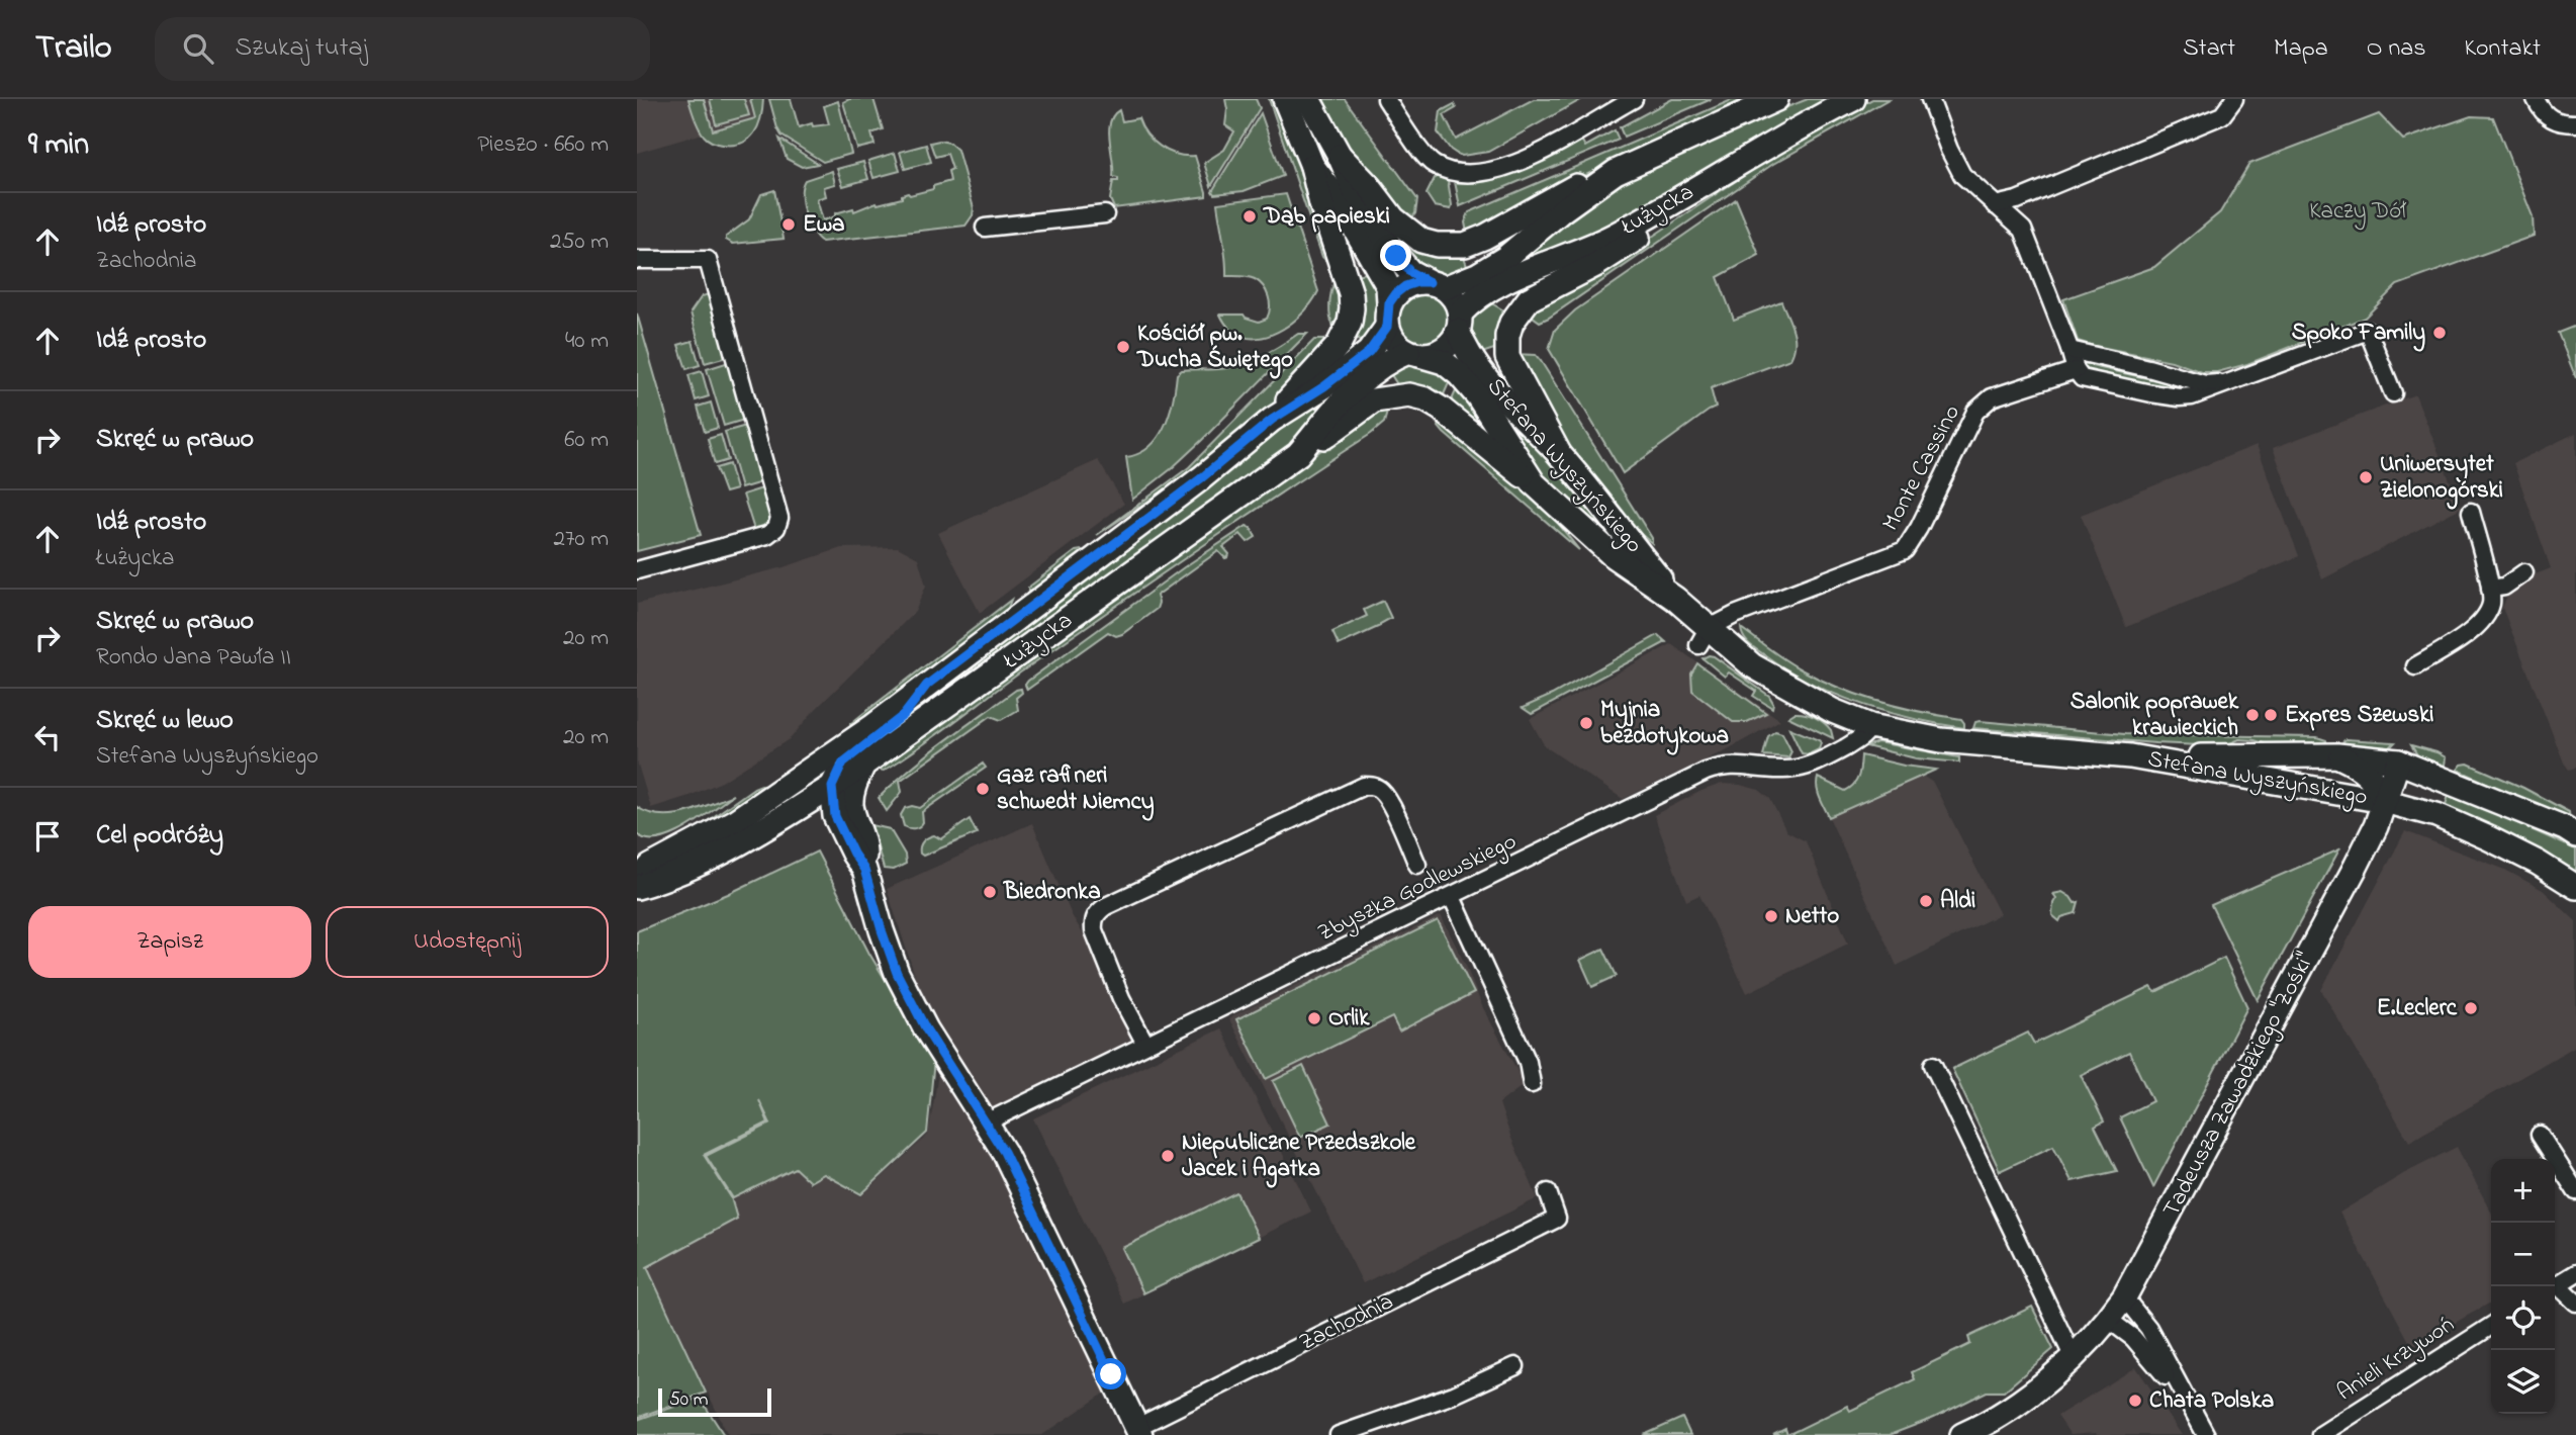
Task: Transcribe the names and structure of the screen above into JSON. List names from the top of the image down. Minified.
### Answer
{"streets":{"street":["Łużycka","Stefana Wyszyńskiego","Monte Cassino","Zbyszka Godlewskiego","Tadeusza Zawadzkiego \"Zośki\"","Zachodnia","Anieli Krzywoń"]},"crossings":[["Łużycka","Stefana Wyszyńskiego"],["Łużycka","Zachodnia"],["Stefana Wyszyńskiego","Monte Cassino"],["Stefana Wyszyńskiego","Zbyszka Godlewskiego"],["Stefana Wyszyńskiego","Tadeusza Zawadzkiego \"Zośki\""],["Zbyszka Godlewskiego","Zachodnia"]],"parks":["Kaczy Dół"],"places":["Dąb papieski","Ewa","Spoko Family","Kościół pw. Ducha Świętego","Uniwersytet Zielonogórski","Salonik poprawek krawieckich","Expres Szewski","Myjnia bezdotykowa","Gaz rafineri schwedt Niemcy","Biedronka","Aldi","Netto","E.Leclerc","Orlik","Niepubliczne Przedszkole Jacek i Agatka","Chata Polska"],"scale_bar":"50 m","page":{"header":"Trailo","search":"Szukaj tutaj","nav":["Start","Mapa","O nas","Kontakt"],"heading":["9 min","Pieszo · 660 m"],"list":[["Idź prosto","Zachodnia","250 m"],["Idź prosto","40 m"],["Skręć w prawo","60 m"],["Idź prosto","Łużycka","270 m"],["Skręć w prawo","Rondo Jana Pawła II","20 m"],["Skręć w lewo","Stefana Wyszyńskiego","20 m"],"Cel podróży"],"buttons":["Zapisz","Udostępnij"],"map_buttons":["+","−"],"scale":"50 m"}}
